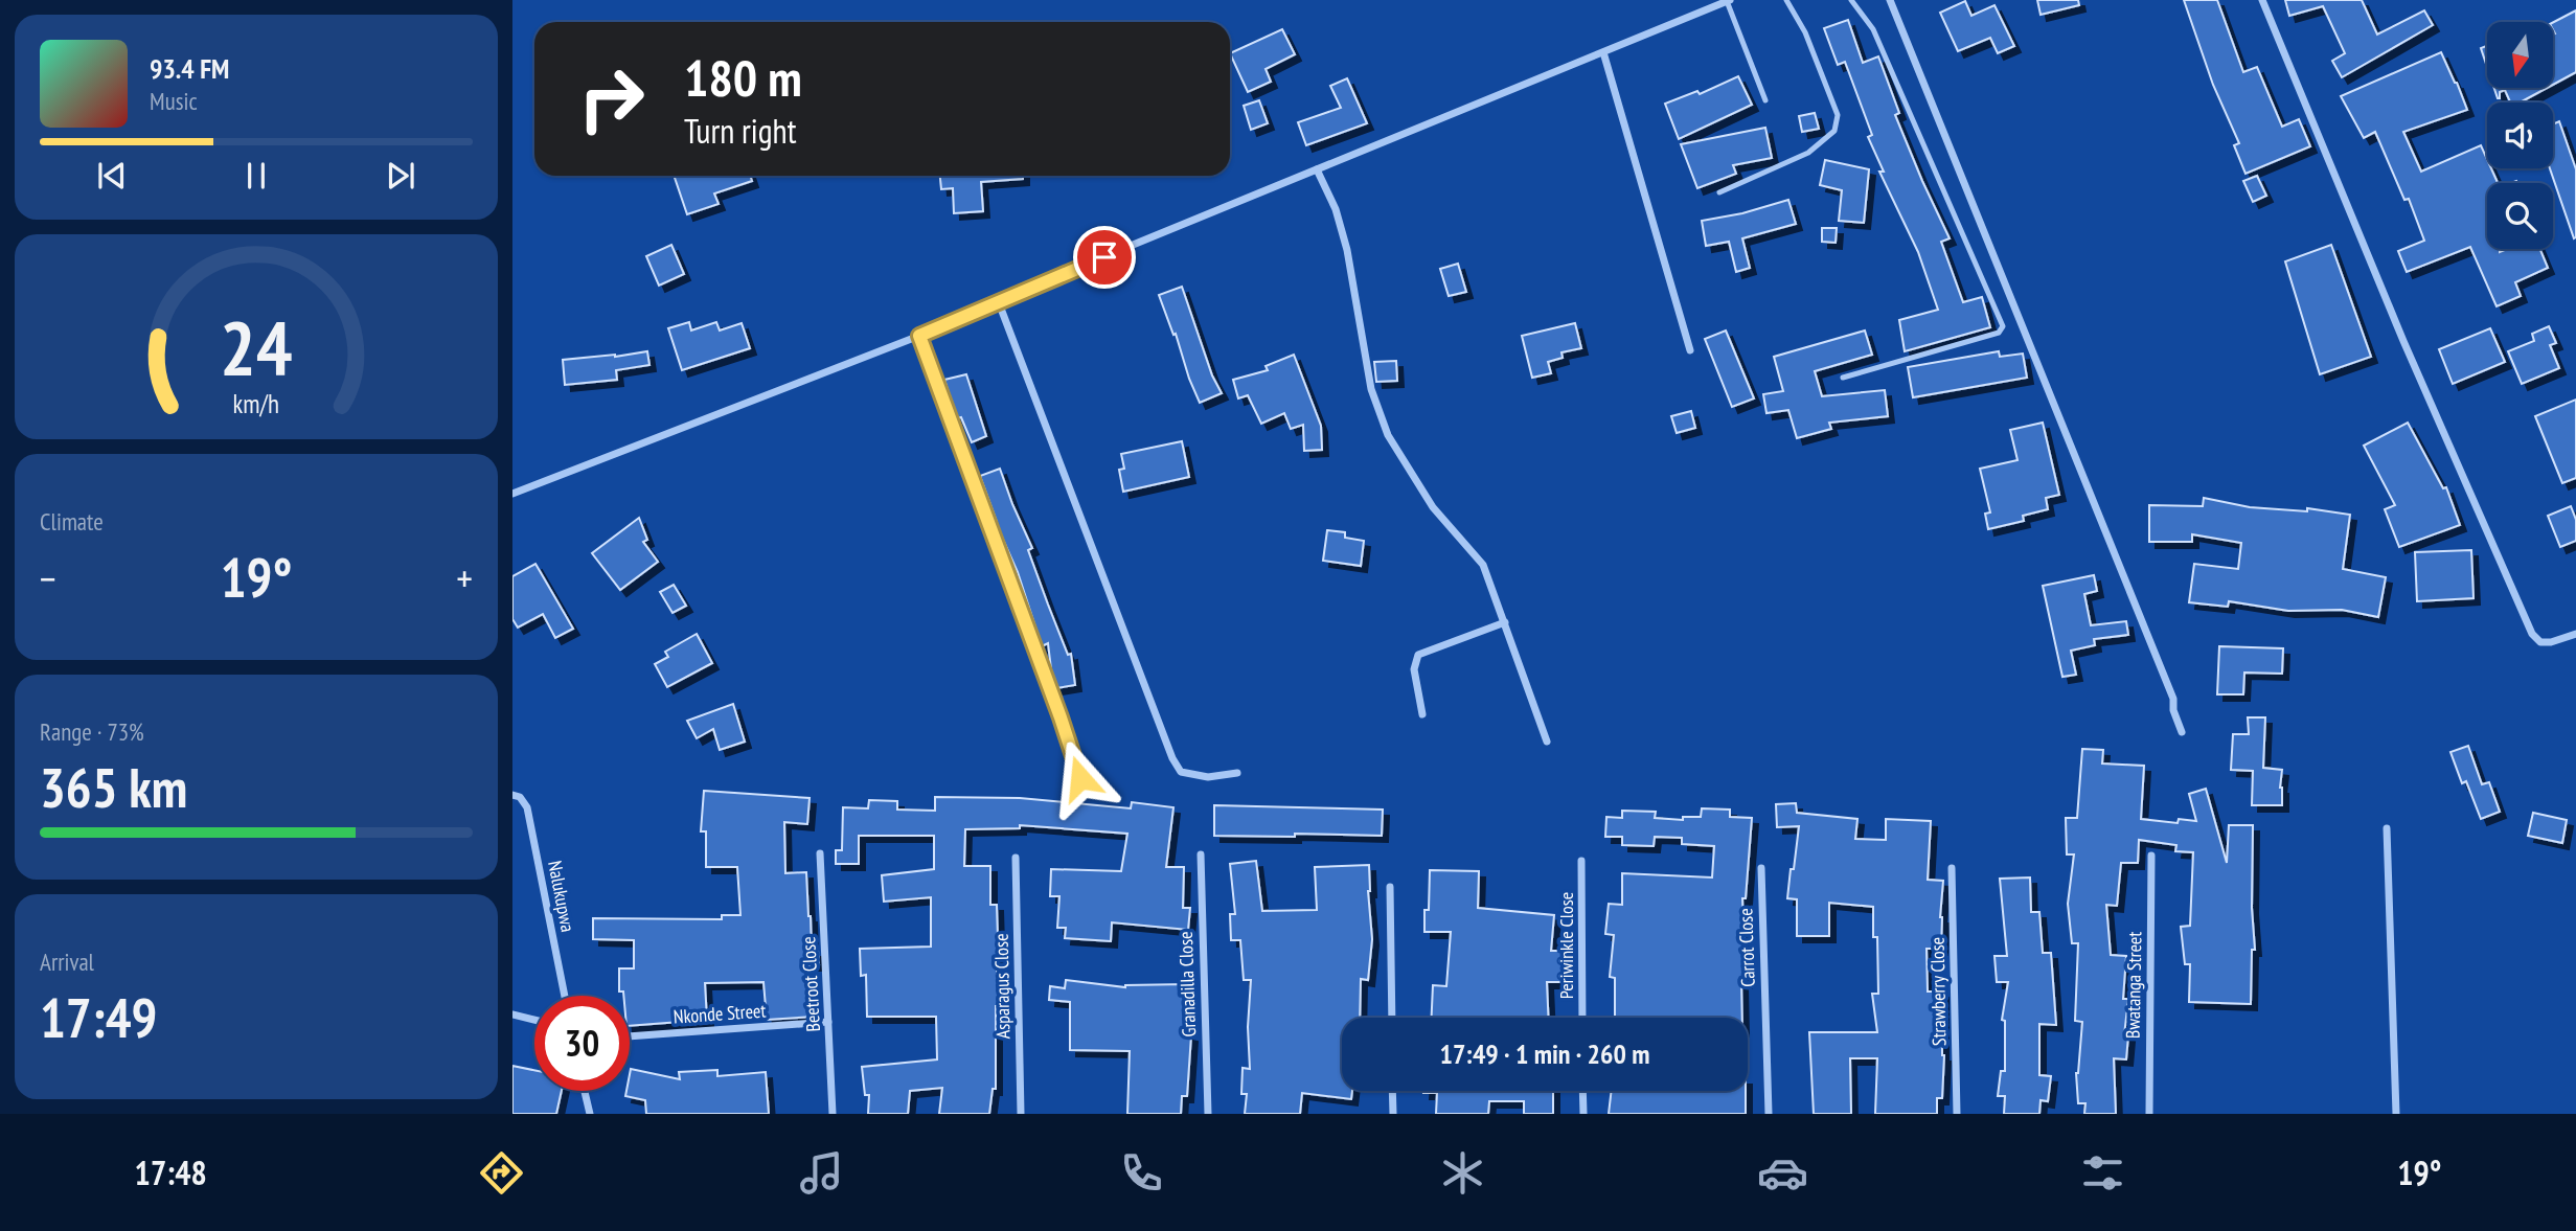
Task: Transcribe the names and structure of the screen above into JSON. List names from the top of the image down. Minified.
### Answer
{"streets":{"street":["Nalukupwa","Periwinkle Close","Carrot Close","Beetroot Close","Granadilla Close","Bwatanga Street","Asparagus Close","Strawberry Close","Nkonde Street"]},"crossings":[["Beetroot Close","Nkonde Street"]],"north":"bottom","page":{"turn":["180 m","Turn right"],"song":["93.4 FM","Music"],"tile":["Climate",["Range · 73%","365 km"],["Arrival","17:49"]],"heat":["−","19°","+"],"limit":"30","trip":"17:49 · 1 min · 260 m","tabs":["17:48","19°"],"gauge":["24","km/h"]}}
